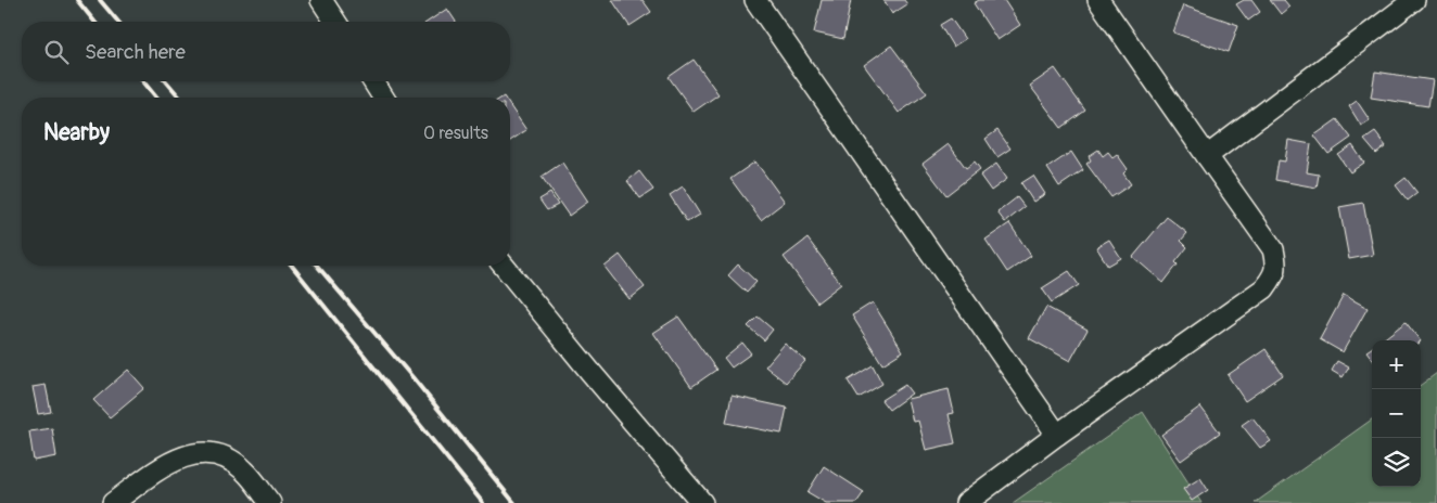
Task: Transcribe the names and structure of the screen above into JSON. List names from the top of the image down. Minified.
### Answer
{"page":{"search":"Search here","heading":["Nearby","0 results"],"map_buttons":["+","−"]}}
